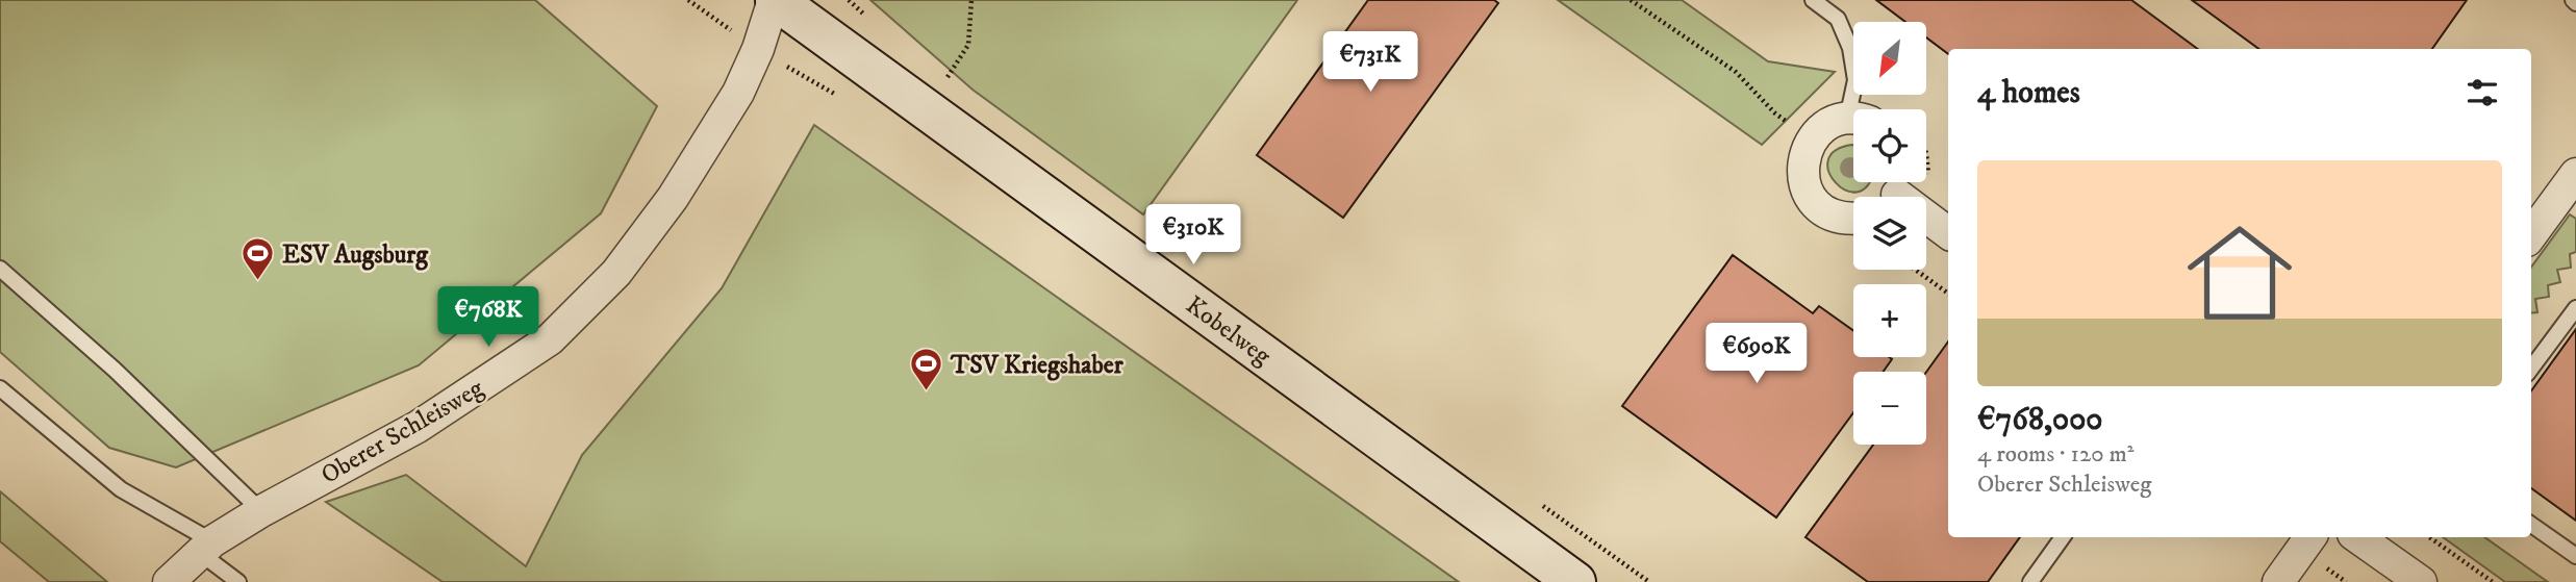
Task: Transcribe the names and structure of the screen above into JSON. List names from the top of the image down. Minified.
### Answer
{"streets":{"main road":["Kobelweg"],"street":["Oberer Schleisweg"]},"crossings":[["Kobelweg","Oberer Schleisweg"]],"places":{"sports":["ESV Augsburg","TSV Kriegshaber"]},"north":"bottom left","page":{"map_buttons":["+","−"],"price":["€731K","€310K","€768K","€690K"],"heading":"4 homes","list":[{"name":"€768,000","note":"4 rooms · 120 m² · Oberer Schleisweg"}]}}
